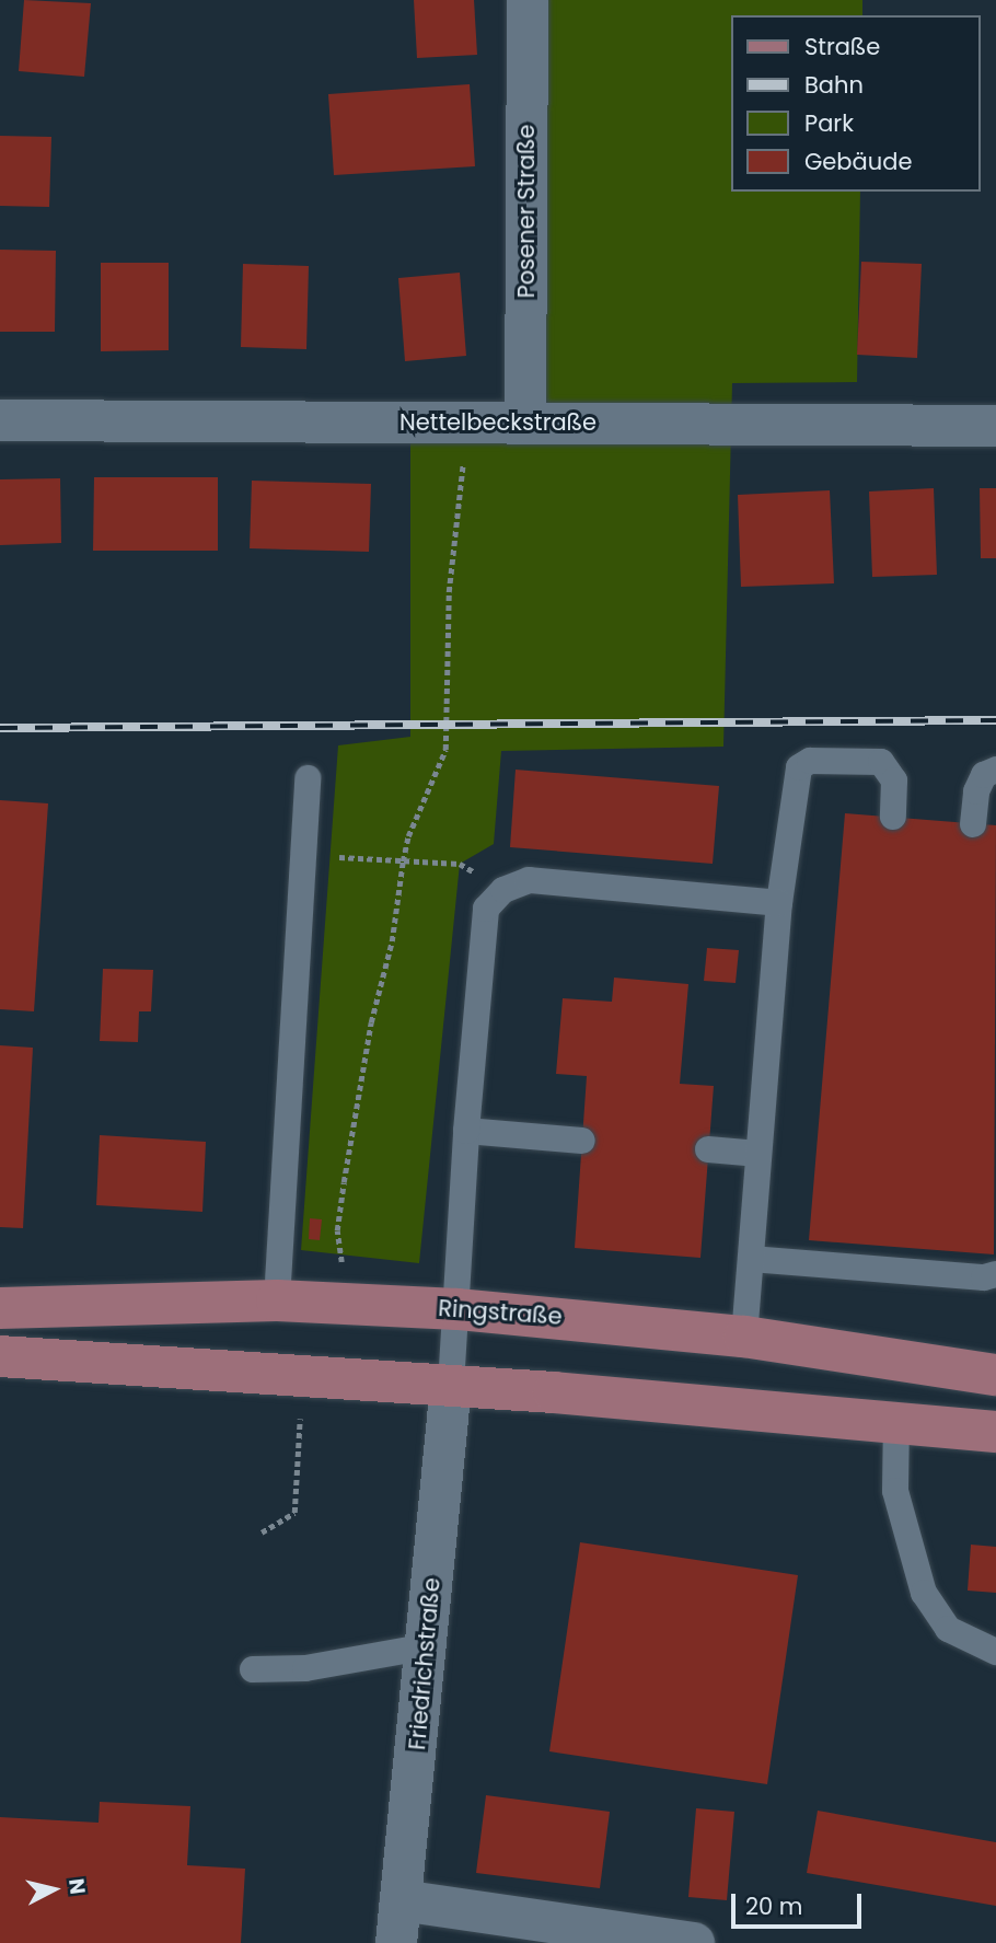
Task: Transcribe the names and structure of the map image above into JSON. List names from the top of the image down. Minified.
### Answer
{"streets":{"main road":["Ringstraße"],"street":["Posener Straße","Nettelbeckstraße","Friedrichstraße"]},"crossings":[["Posener Straße","Nettelbeckstraße"]],"legend":["Straße","Bahn","Park","Gebäude"],"scale_bar":"20 m","north":"right"}
